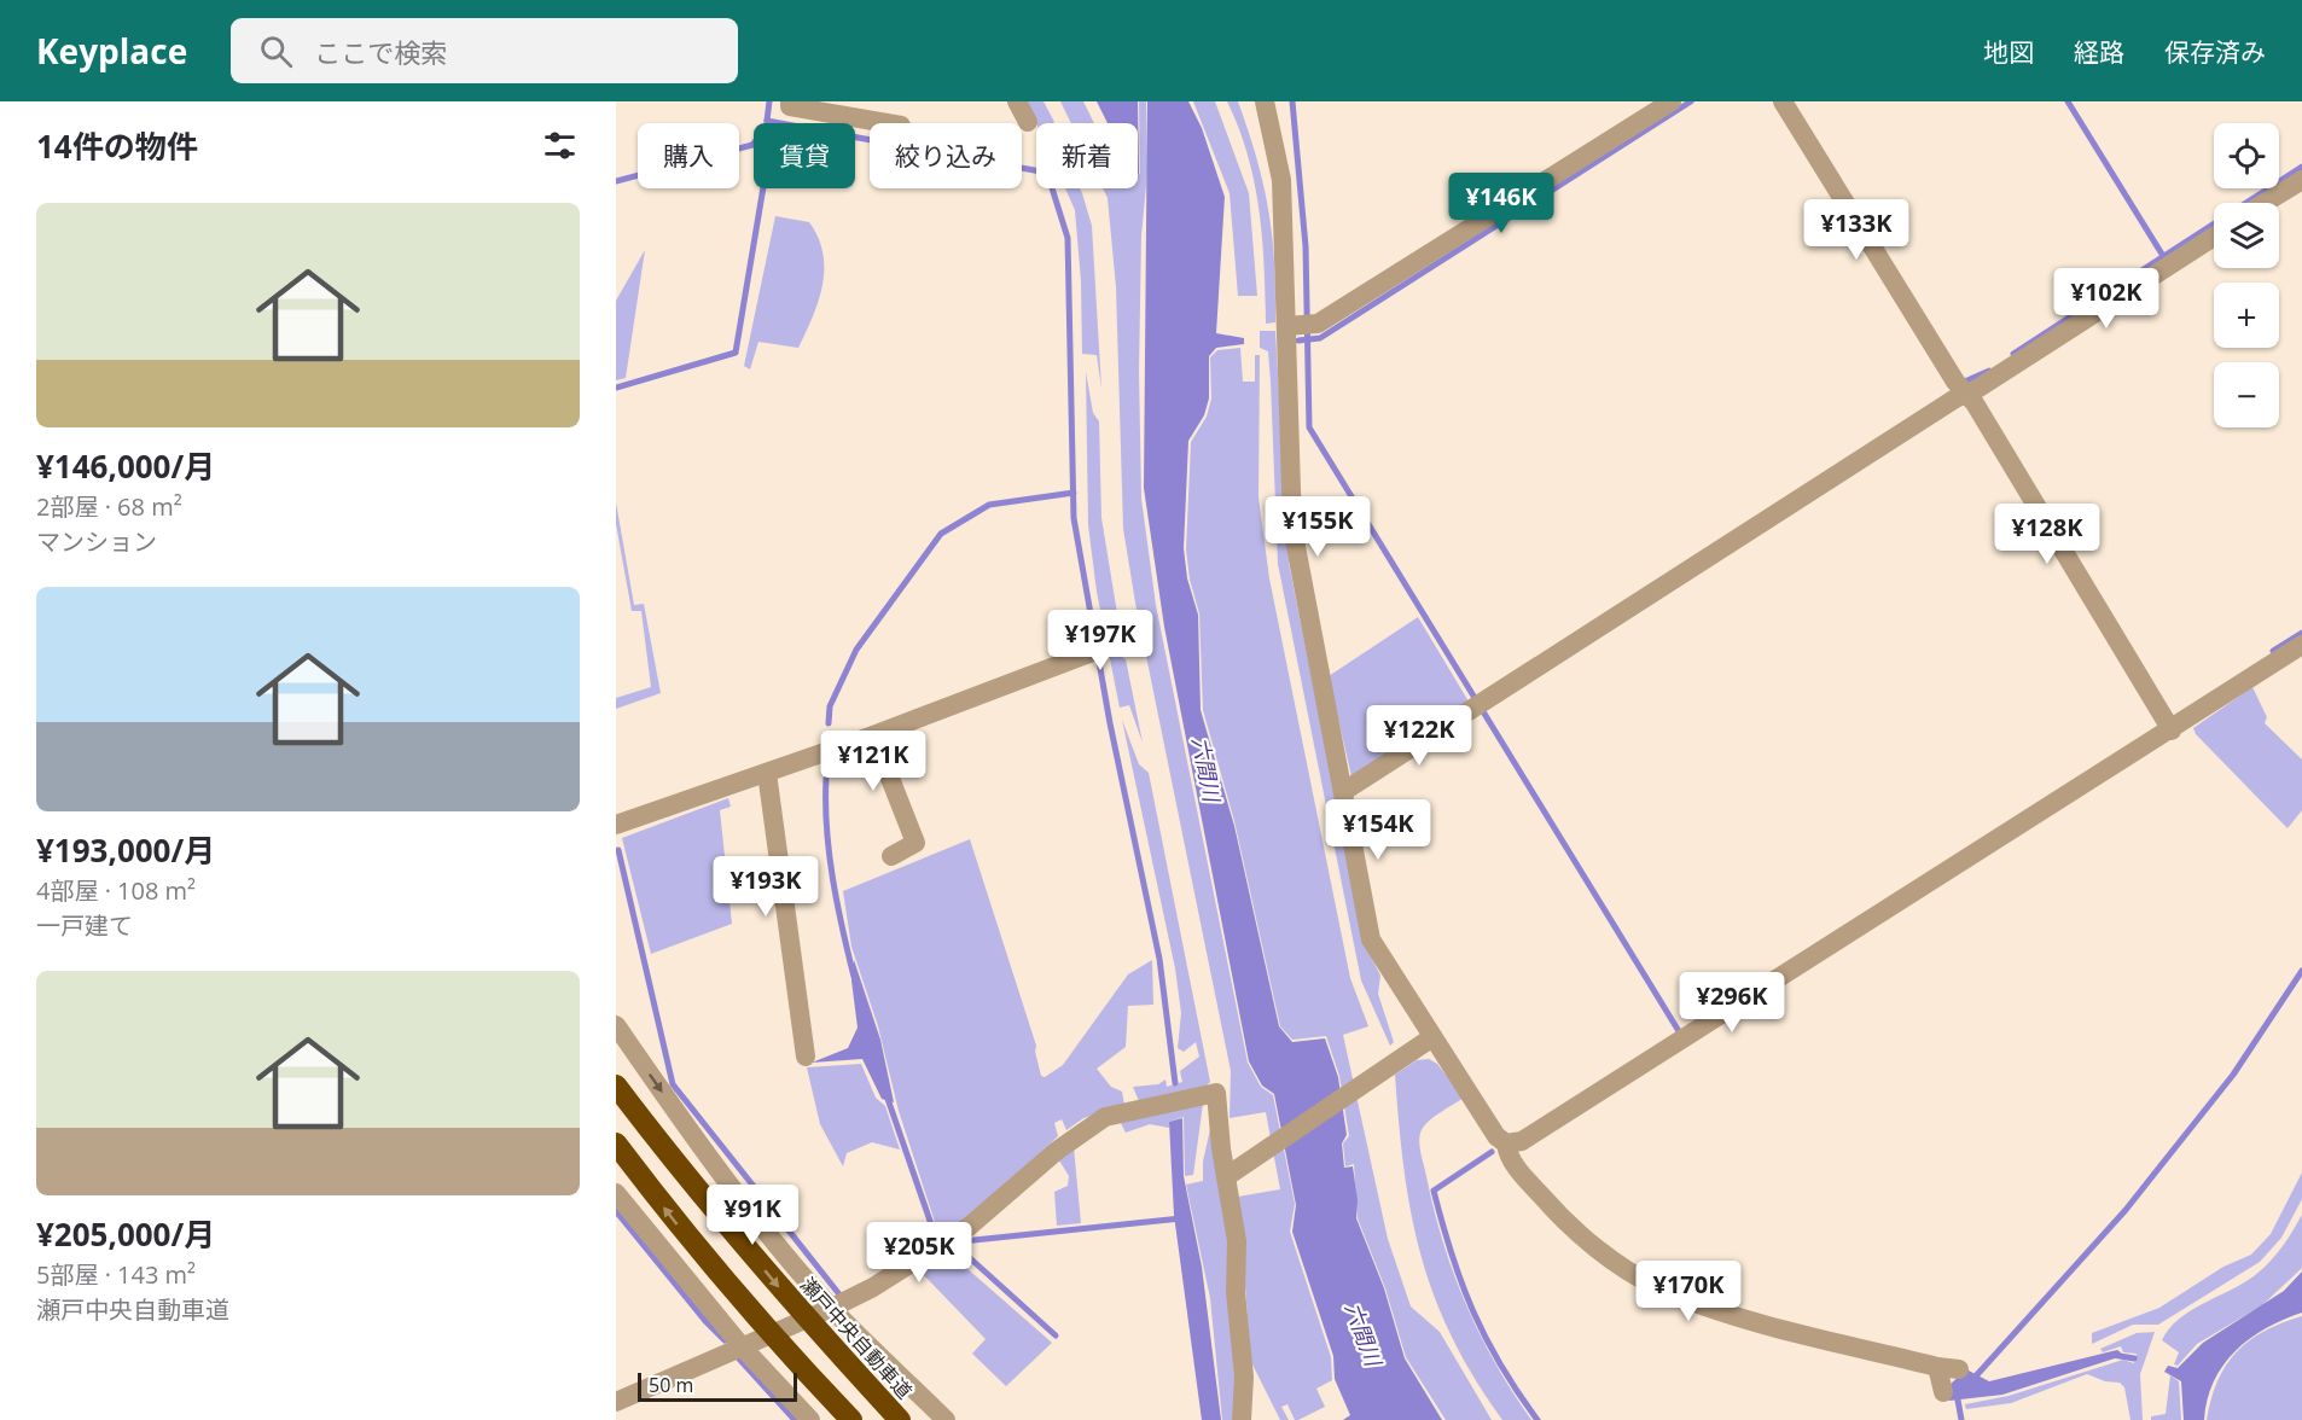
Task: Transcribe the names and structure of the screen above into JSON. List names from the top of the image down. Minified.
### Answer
{"streets":{"highway":["瀬戸中央自動車道"]},"water":["六間川"],"scale_bar":"50 m","page":{"header":"Keyplace","search":"ここで検索","nav":["地図","経路","保存済み"],"heading":"14件の物件","map_buttons":["+","−"],"chip":["購入","賃貸","絞り込み","新着"],"price":["¥146K","¥133K","¥102K","¥155K","¥128K","¥197K","¥122K","¥121K","¥154K","¥193K","¥296K","¥91K","¥205K","¥170K"],"list":[{"name":"¥146,000/月","note":"2部屋 · 68 m² · マンション"},{"name":"¥193,000/月","note":"4部屋 · 108 m² · 一戸建て"},{"name":"¥205,000/月","note":"5部屋 · 143 m² · 瀬戸中央自動車道"}],"scale":"50 m"}}
